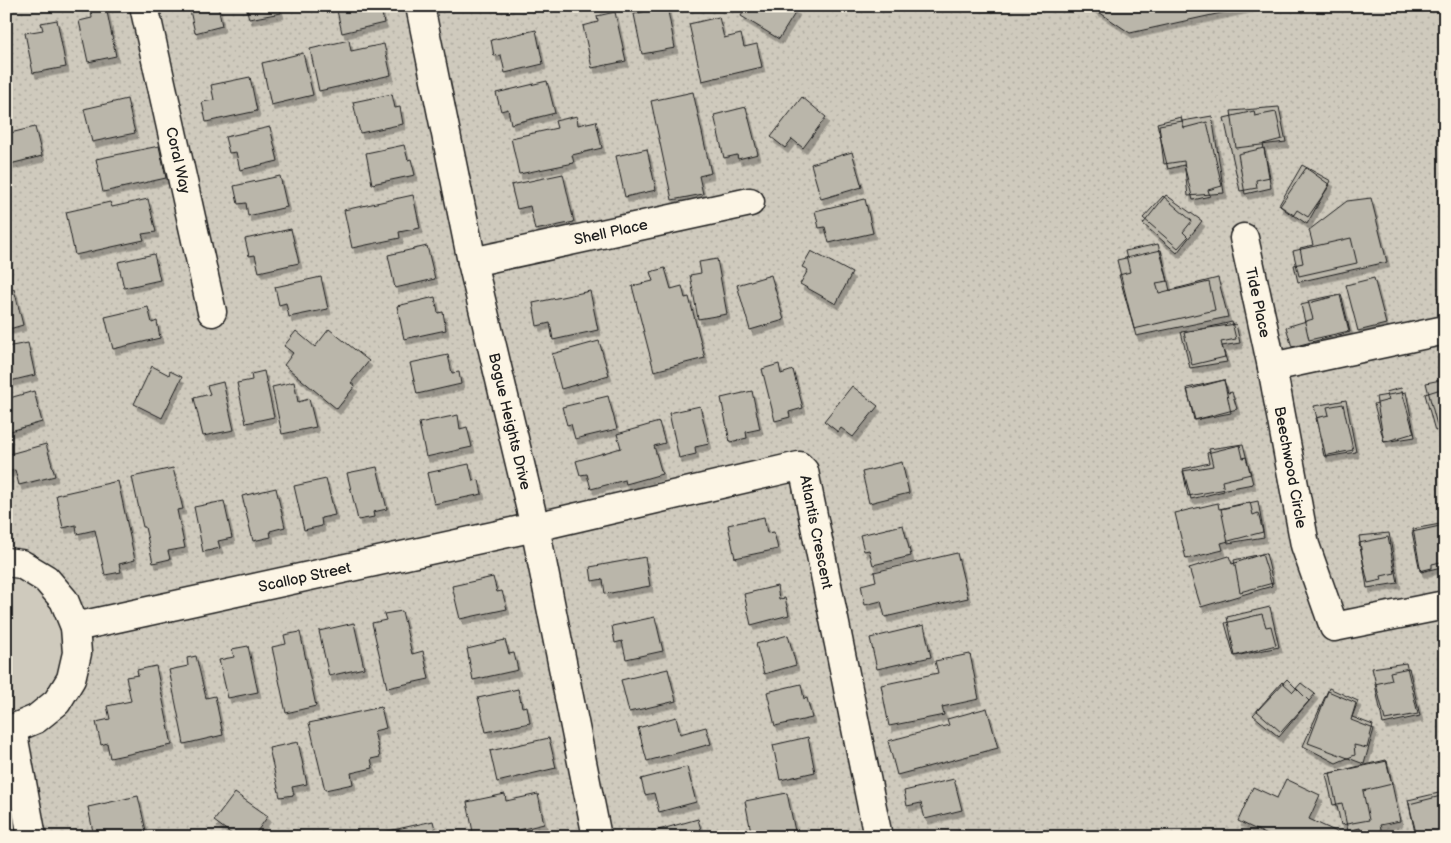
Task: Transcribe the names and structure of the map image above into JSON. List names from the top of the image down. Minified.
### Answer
{"streets":{"street":["Coral Way","Shell Place","Tide Place","Bogue Heights Drive","Beechwood Circle","Atlantis Crescent","Scallop Street"]},"crossings":[["Shell Place","Bogue Heights Drive"],["Tide Place","Beechwood Circle"],["Bogue Heights Drive","Atlantis Crescent"],["Bogue Heights Drive","Scallop Street"],["Atlantis Crescent","Scallop Street"]]}
